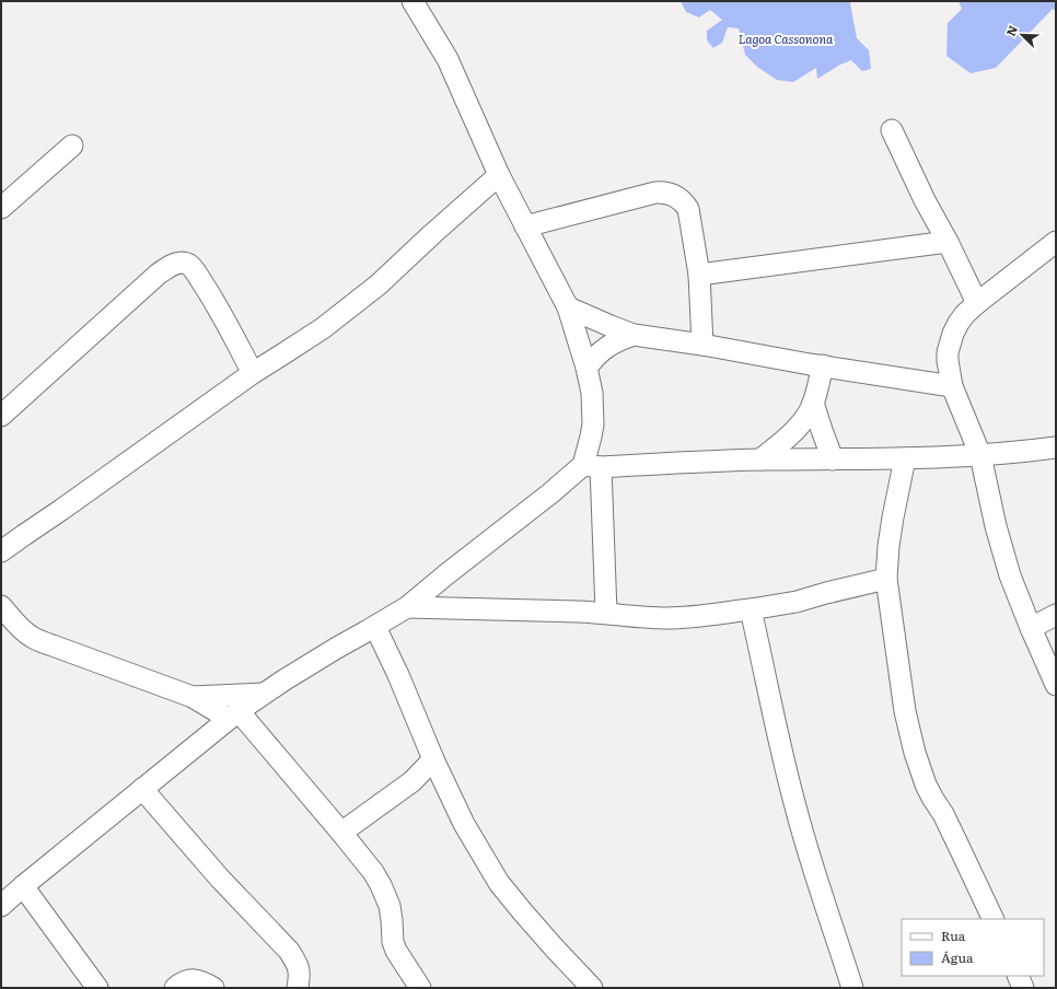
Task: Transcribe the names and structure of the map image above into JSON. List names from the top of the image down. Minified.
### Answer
{"water":["Lagoa Cassonona"],"legend":["Rua","Água"],"north":"top left"}
